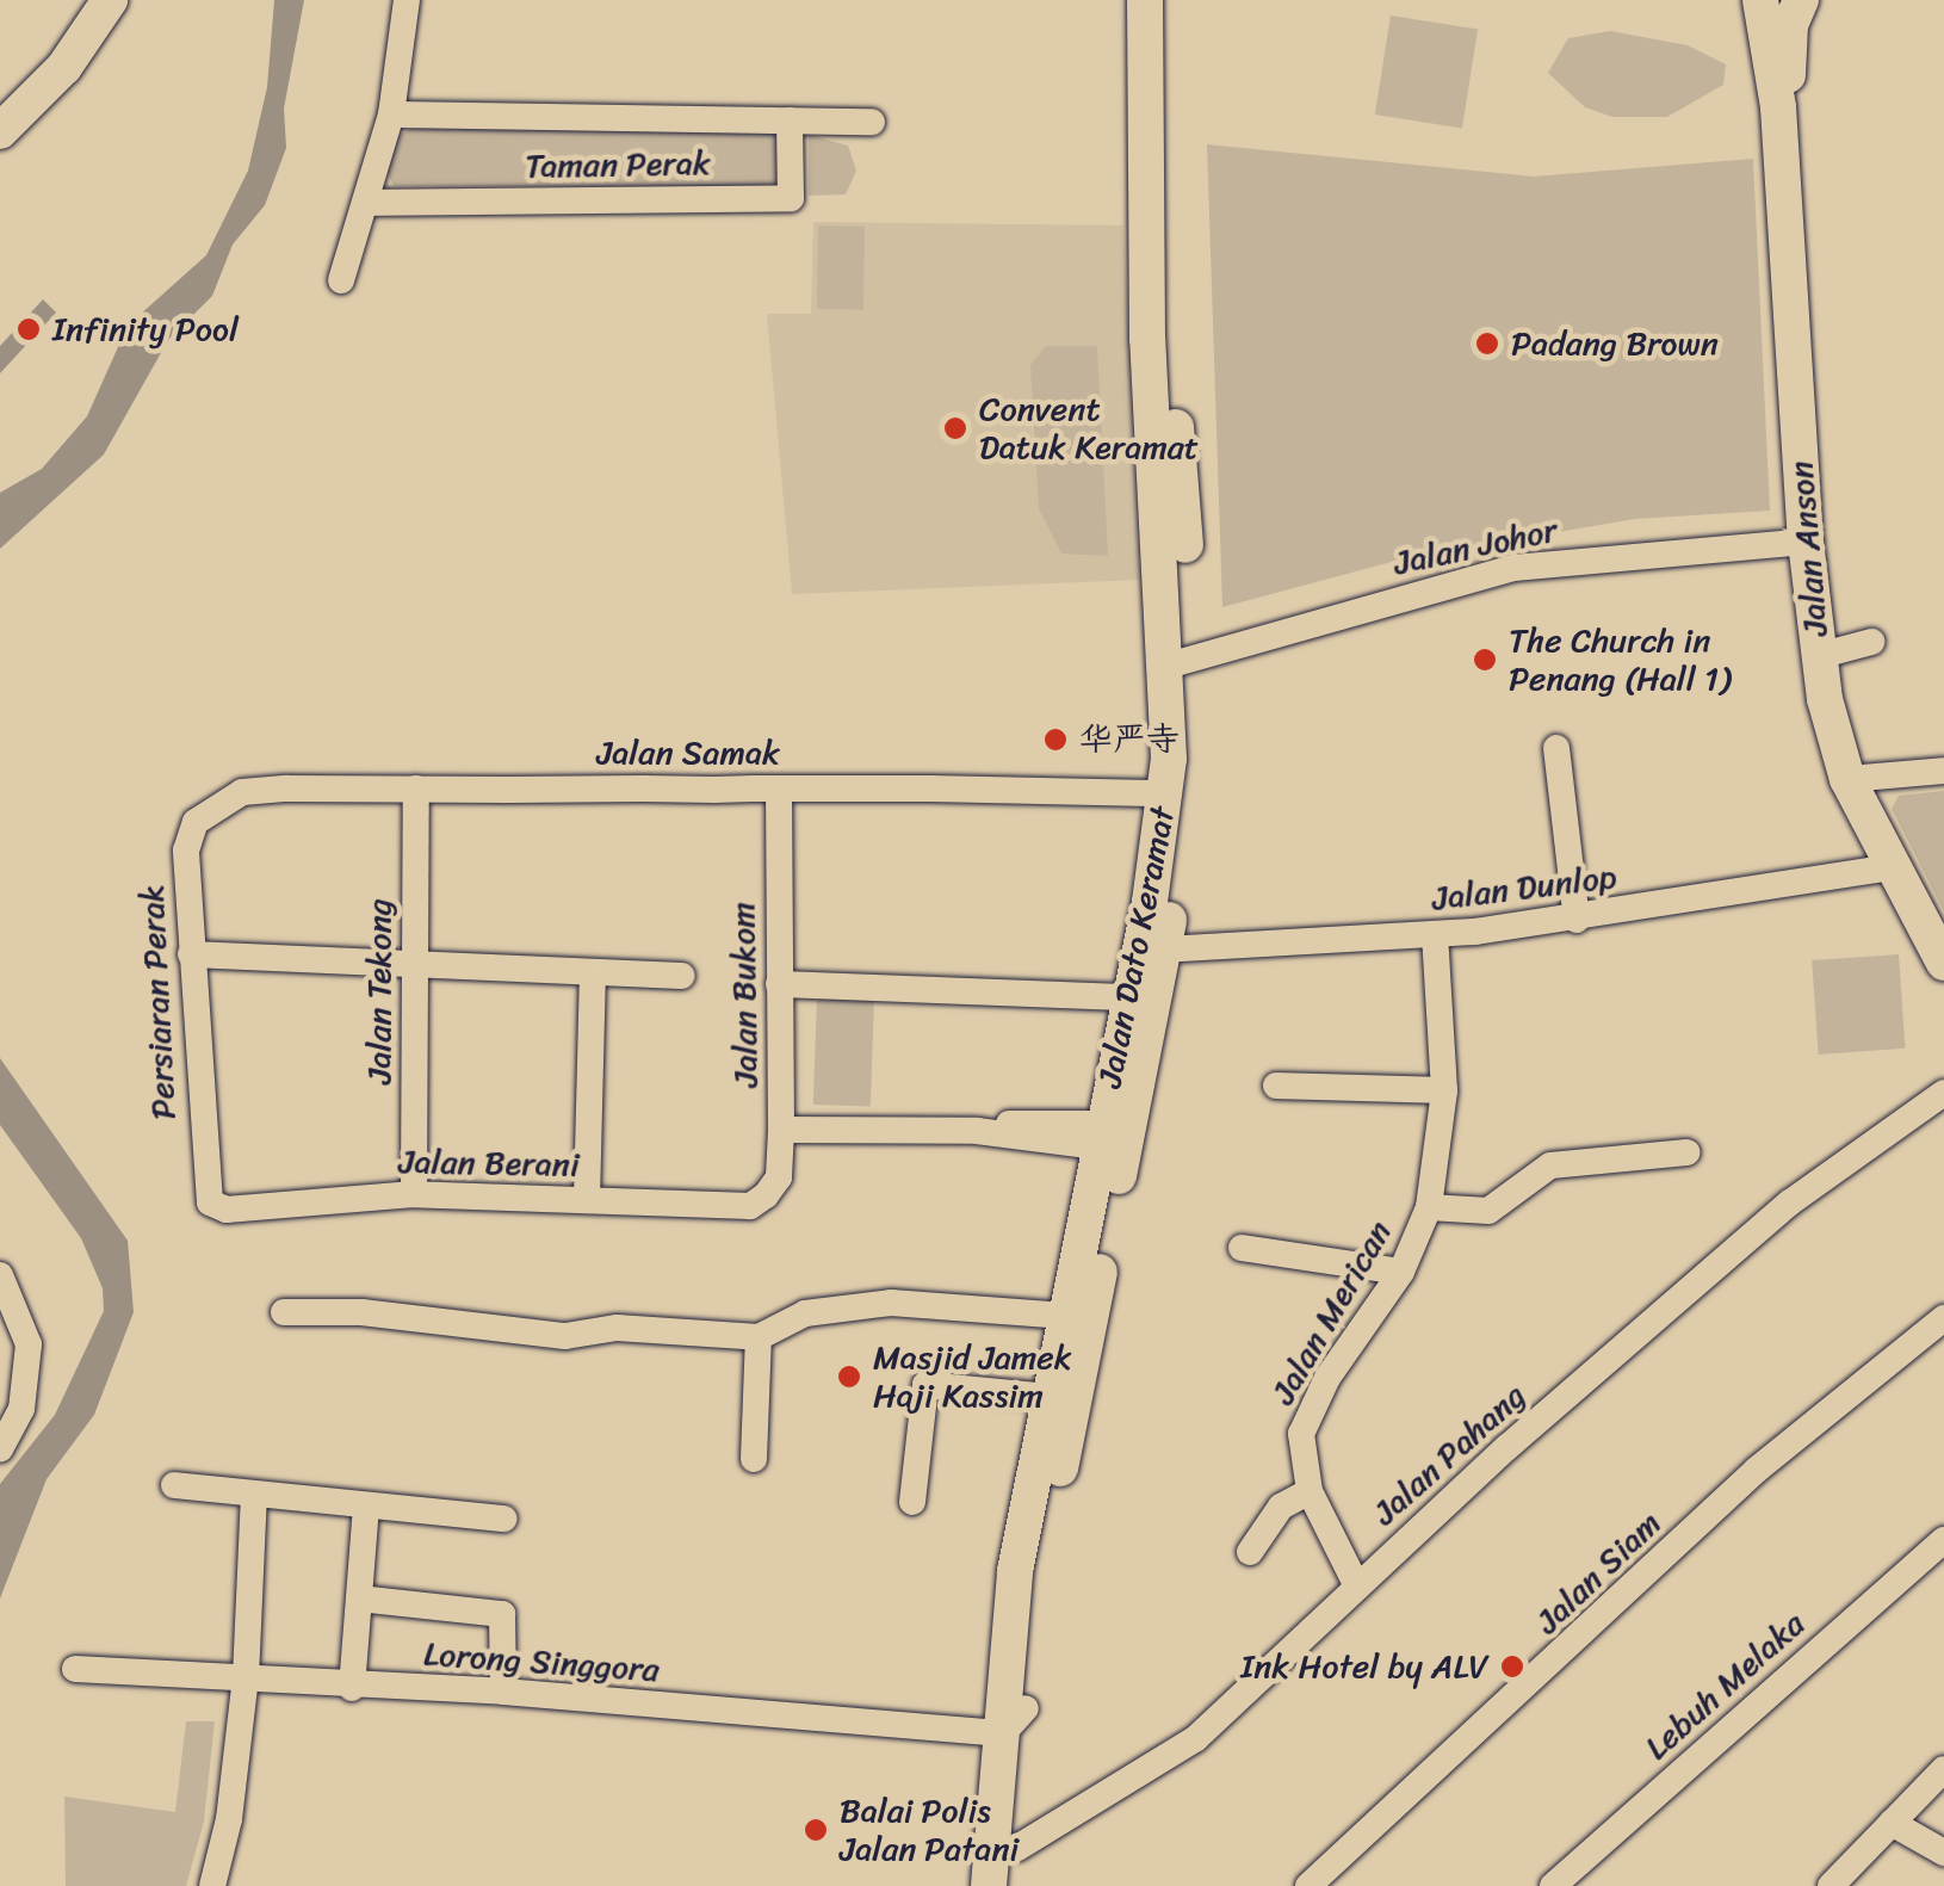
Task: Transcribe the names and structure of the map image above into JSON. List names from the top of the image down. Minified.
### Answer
{"streets":{"main road":["Jalan Anson","Jalan Dato Keramat"],"street":["Taman Perak","Jalan Johor","Jalan Samak","Jalan Dunlop","Jalan Tekong","Jalan Bukom","Persiaran Perak","Jalan Berani","Jalan Merican","Jalan Pahang","Jalan Siam","Lorong Singgora","Lebuh Melaka"]},"crossings":[["Jalan Johor","Jalan Anson"],["Jalan Johor","Jalan Dato Keramat"],["Jalan Anson","Jalan Dunlop"],["Jalan Samak","Jalan Dato Keramat"],["Jalan Samak","Jalan Tekong"],["Jalan Samak","Jalan Bukom"],["Jalan Samak","Persiaran Perak"],["Jalan Dunlop","Jalan Dato Keramat"],["Jalan Dunlop","Jalan Merican"],["Jalan Dato Keramat","Jalan Pahang"],["Jalan Dato Keramat","Lorong Singgora"],["Jalan Tekong","Jalan Berani"],["Jalan Bukom","Jalan Berani"],["Persiaran Perak","Jalan Berani"],["Jalan Merican","Jalan Pahang"]],"places":["Infinity Pool","Padang Brown","Convent Datuk Keramat","The Church in Penang (Hall 1)","华严寺","Masjid Jamek Haji Kassim","Ink Hotel by ALV","Balai Polis Jalan Patani"]}
